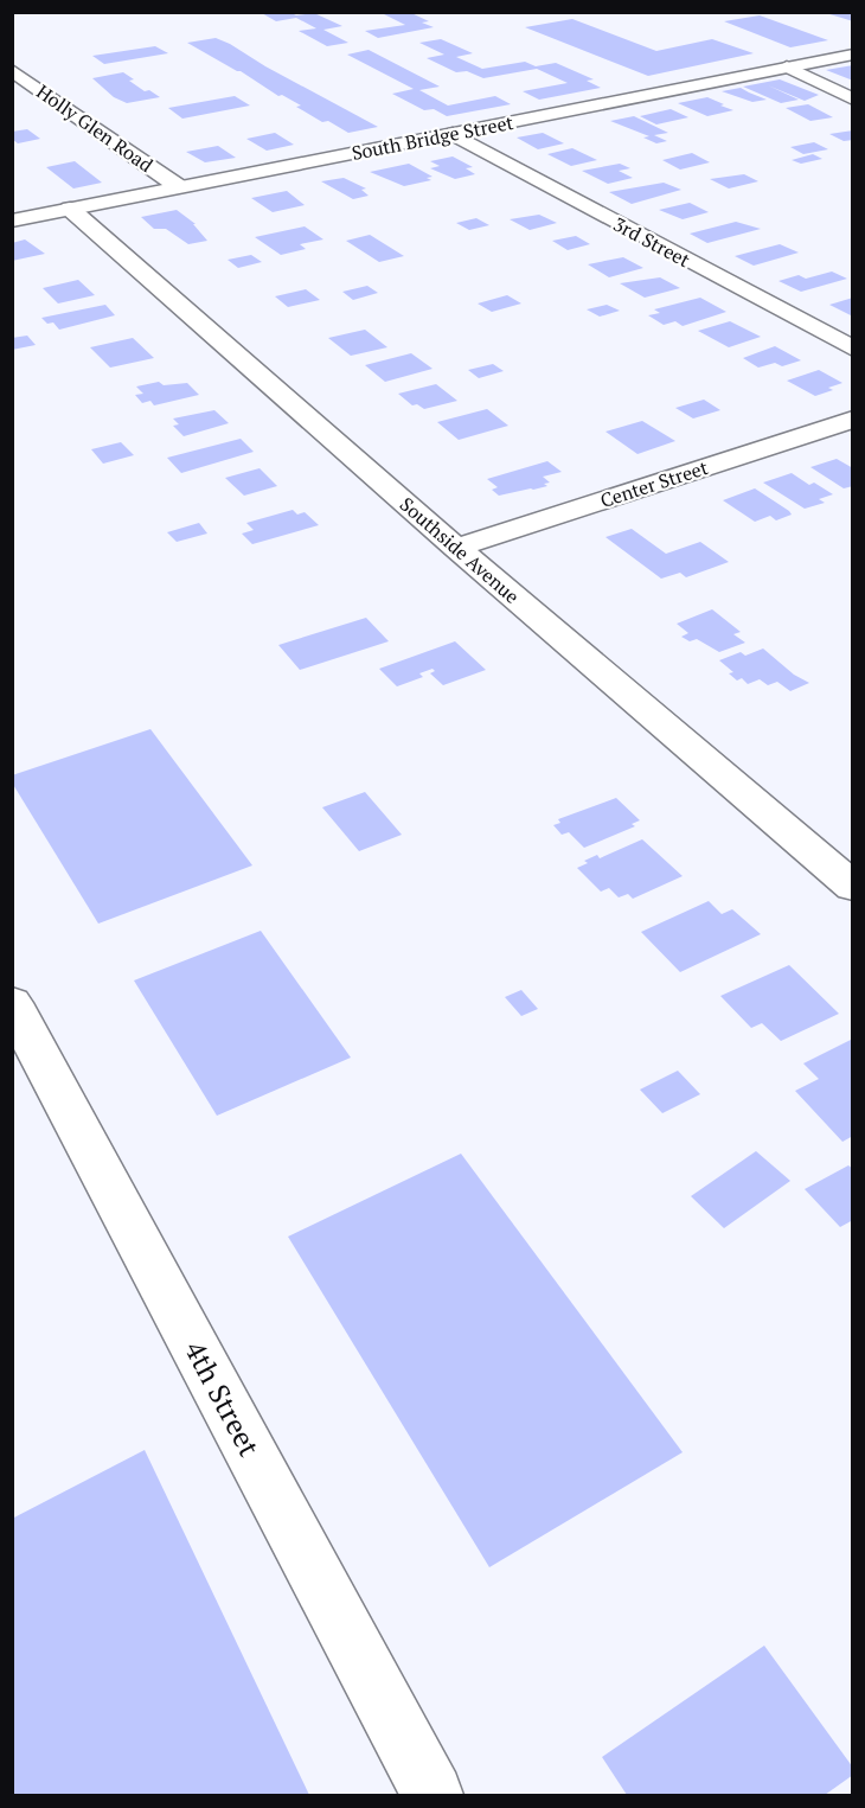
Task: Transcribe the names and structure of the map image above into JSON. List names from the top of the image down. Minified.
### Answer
{"streets":{"street":["Holly Glen Road","South Bridge Street","3rd Street","Center Street","Southside Avenue","4th Street"]},"crossings":[["Holly Glen Road","South Bridge Street"],["South Bridge Street","3rd Street"],["South Bridge Street","Southside Avenue"],["Center Street","Southside Avenue"]]}
